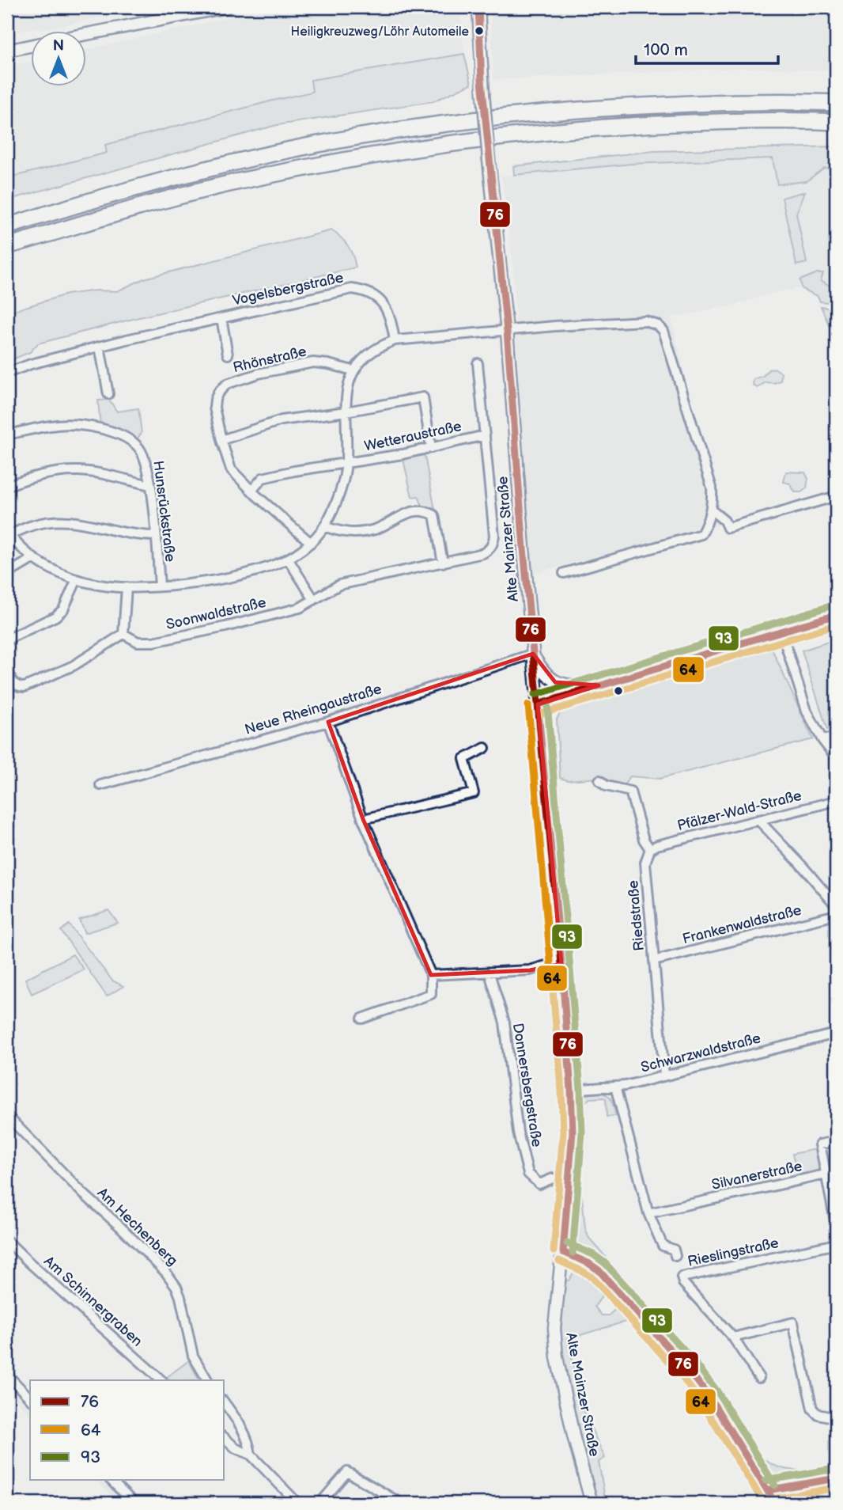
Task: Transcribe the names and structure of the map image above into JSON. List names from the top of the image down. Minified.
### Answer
{"streets":{"street":["Vogelsbergstraße","Rhönstraße","Wetteraustraße","Hunsrückstraße","Alte Mainzer Straße","Soonwaldstraße","Neue Rheingaustraße","Pfälzer-Wald-Straße","Riedstraße","Frankenwaldstraße","Schwarzwaldstraße","Donnersbergstraße","Silvanerstraße","Am Hechenberg","Rieslingstraße","Am Schinnergraben"]},"crossings":[["Wetteraustraße","Soonwaldstraße"],["Alte Mainzer Straße","Neue Rheingaustraße"],["Alte Mainzer Straße","Schwarzwaldstraße"],["Pfälzer-Wald-Straße","Riedstraße"],["Riedstraße","Frankenwaldstraße"],["Riedstraße","Schwarzwaldstraße"]],"places":["Heiligkreuzweg/Löhr Automeile"],"lines":["transit line 76","transit line 93","transit line 64"],"legend":["76","64","93"],"scale_bar":"100 m","north":"top"}
